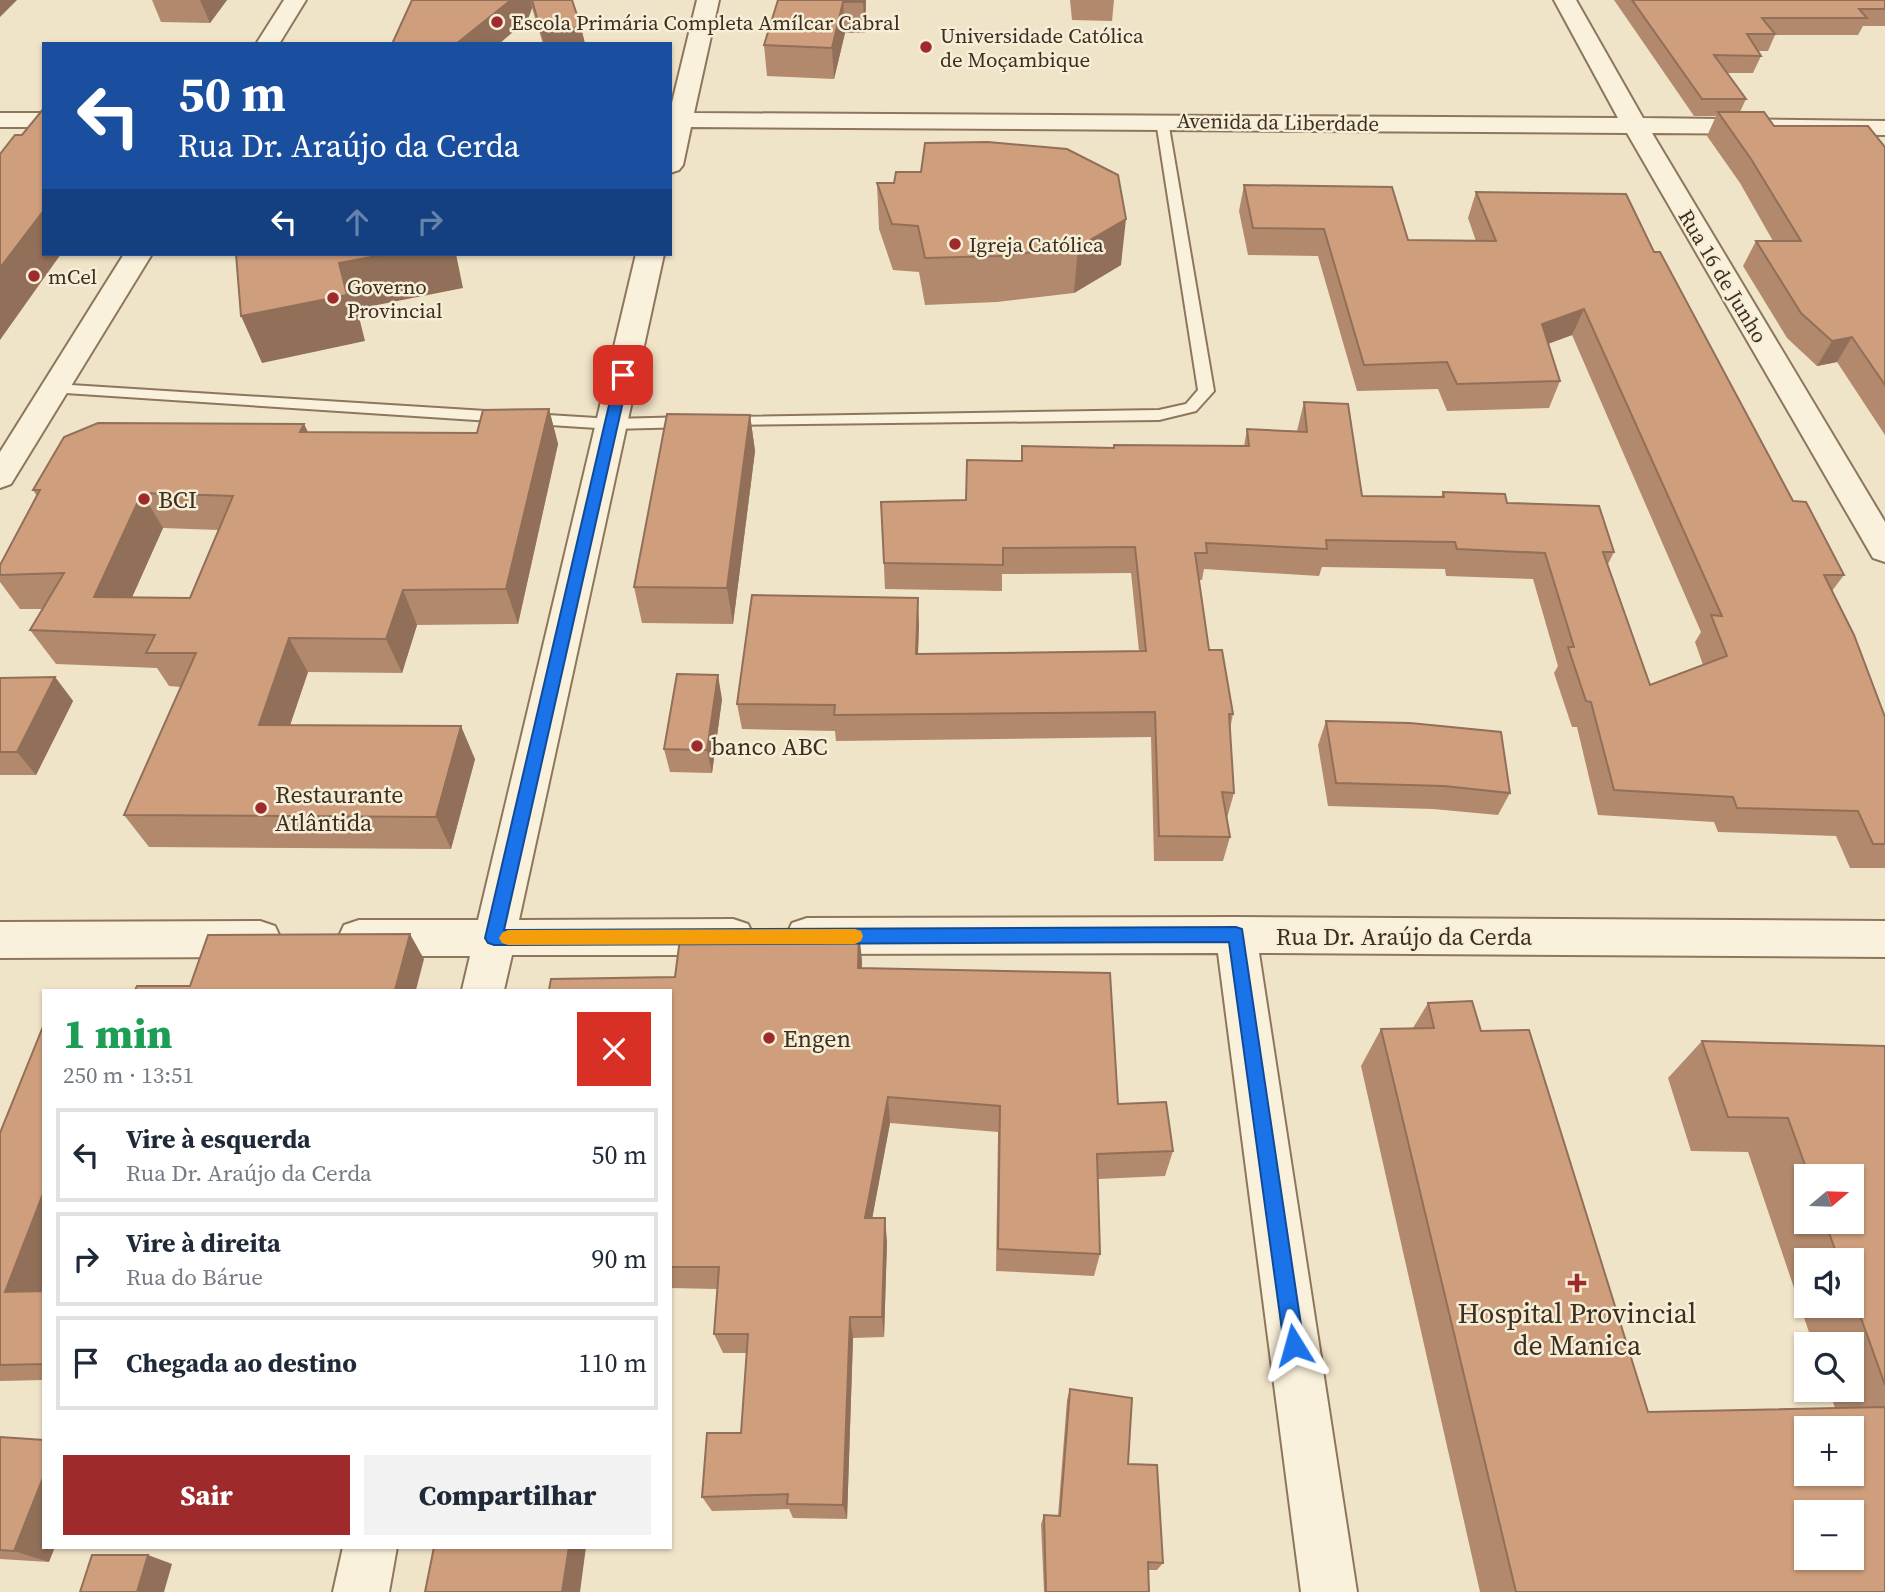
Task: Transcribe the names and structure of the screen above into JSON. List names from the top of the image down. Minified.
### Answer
{"streets":{"street":["Avenida da Liberdade","Rua 16 de Junho","Rua Dr. Araújo da Cerda"]},"crossings":[["Avenida da Liberdade","Rua 16 de Junho"]],"places":{"other":["Escola Primária Completa Amílcar Cabral","Universidade Católica de Moçambique","Igreja Católica","mCel","Governo Provincial","BCI","banco ABC","Restaurante Atlântida","Engen"],"health":["Hospital Provincial de Manica"]},"north":"right","page":{"turn":["50 m","Rua Dr. Araújo da Cerda"],"heading":["1 min","250 m · 13:51"],"list":[{"name":"Vire à esquerda","note":"Rua Dr. Araújo da Cerda","value":"50 m"},{"name":"Vire à direita","note":"Rua do Bárue","value":"90 m"},{"name":"Chegada ao destino","value":"110 m"}],"map_buttons":["+","−"],"buttons":["Sair","Compartilhar"]}}
